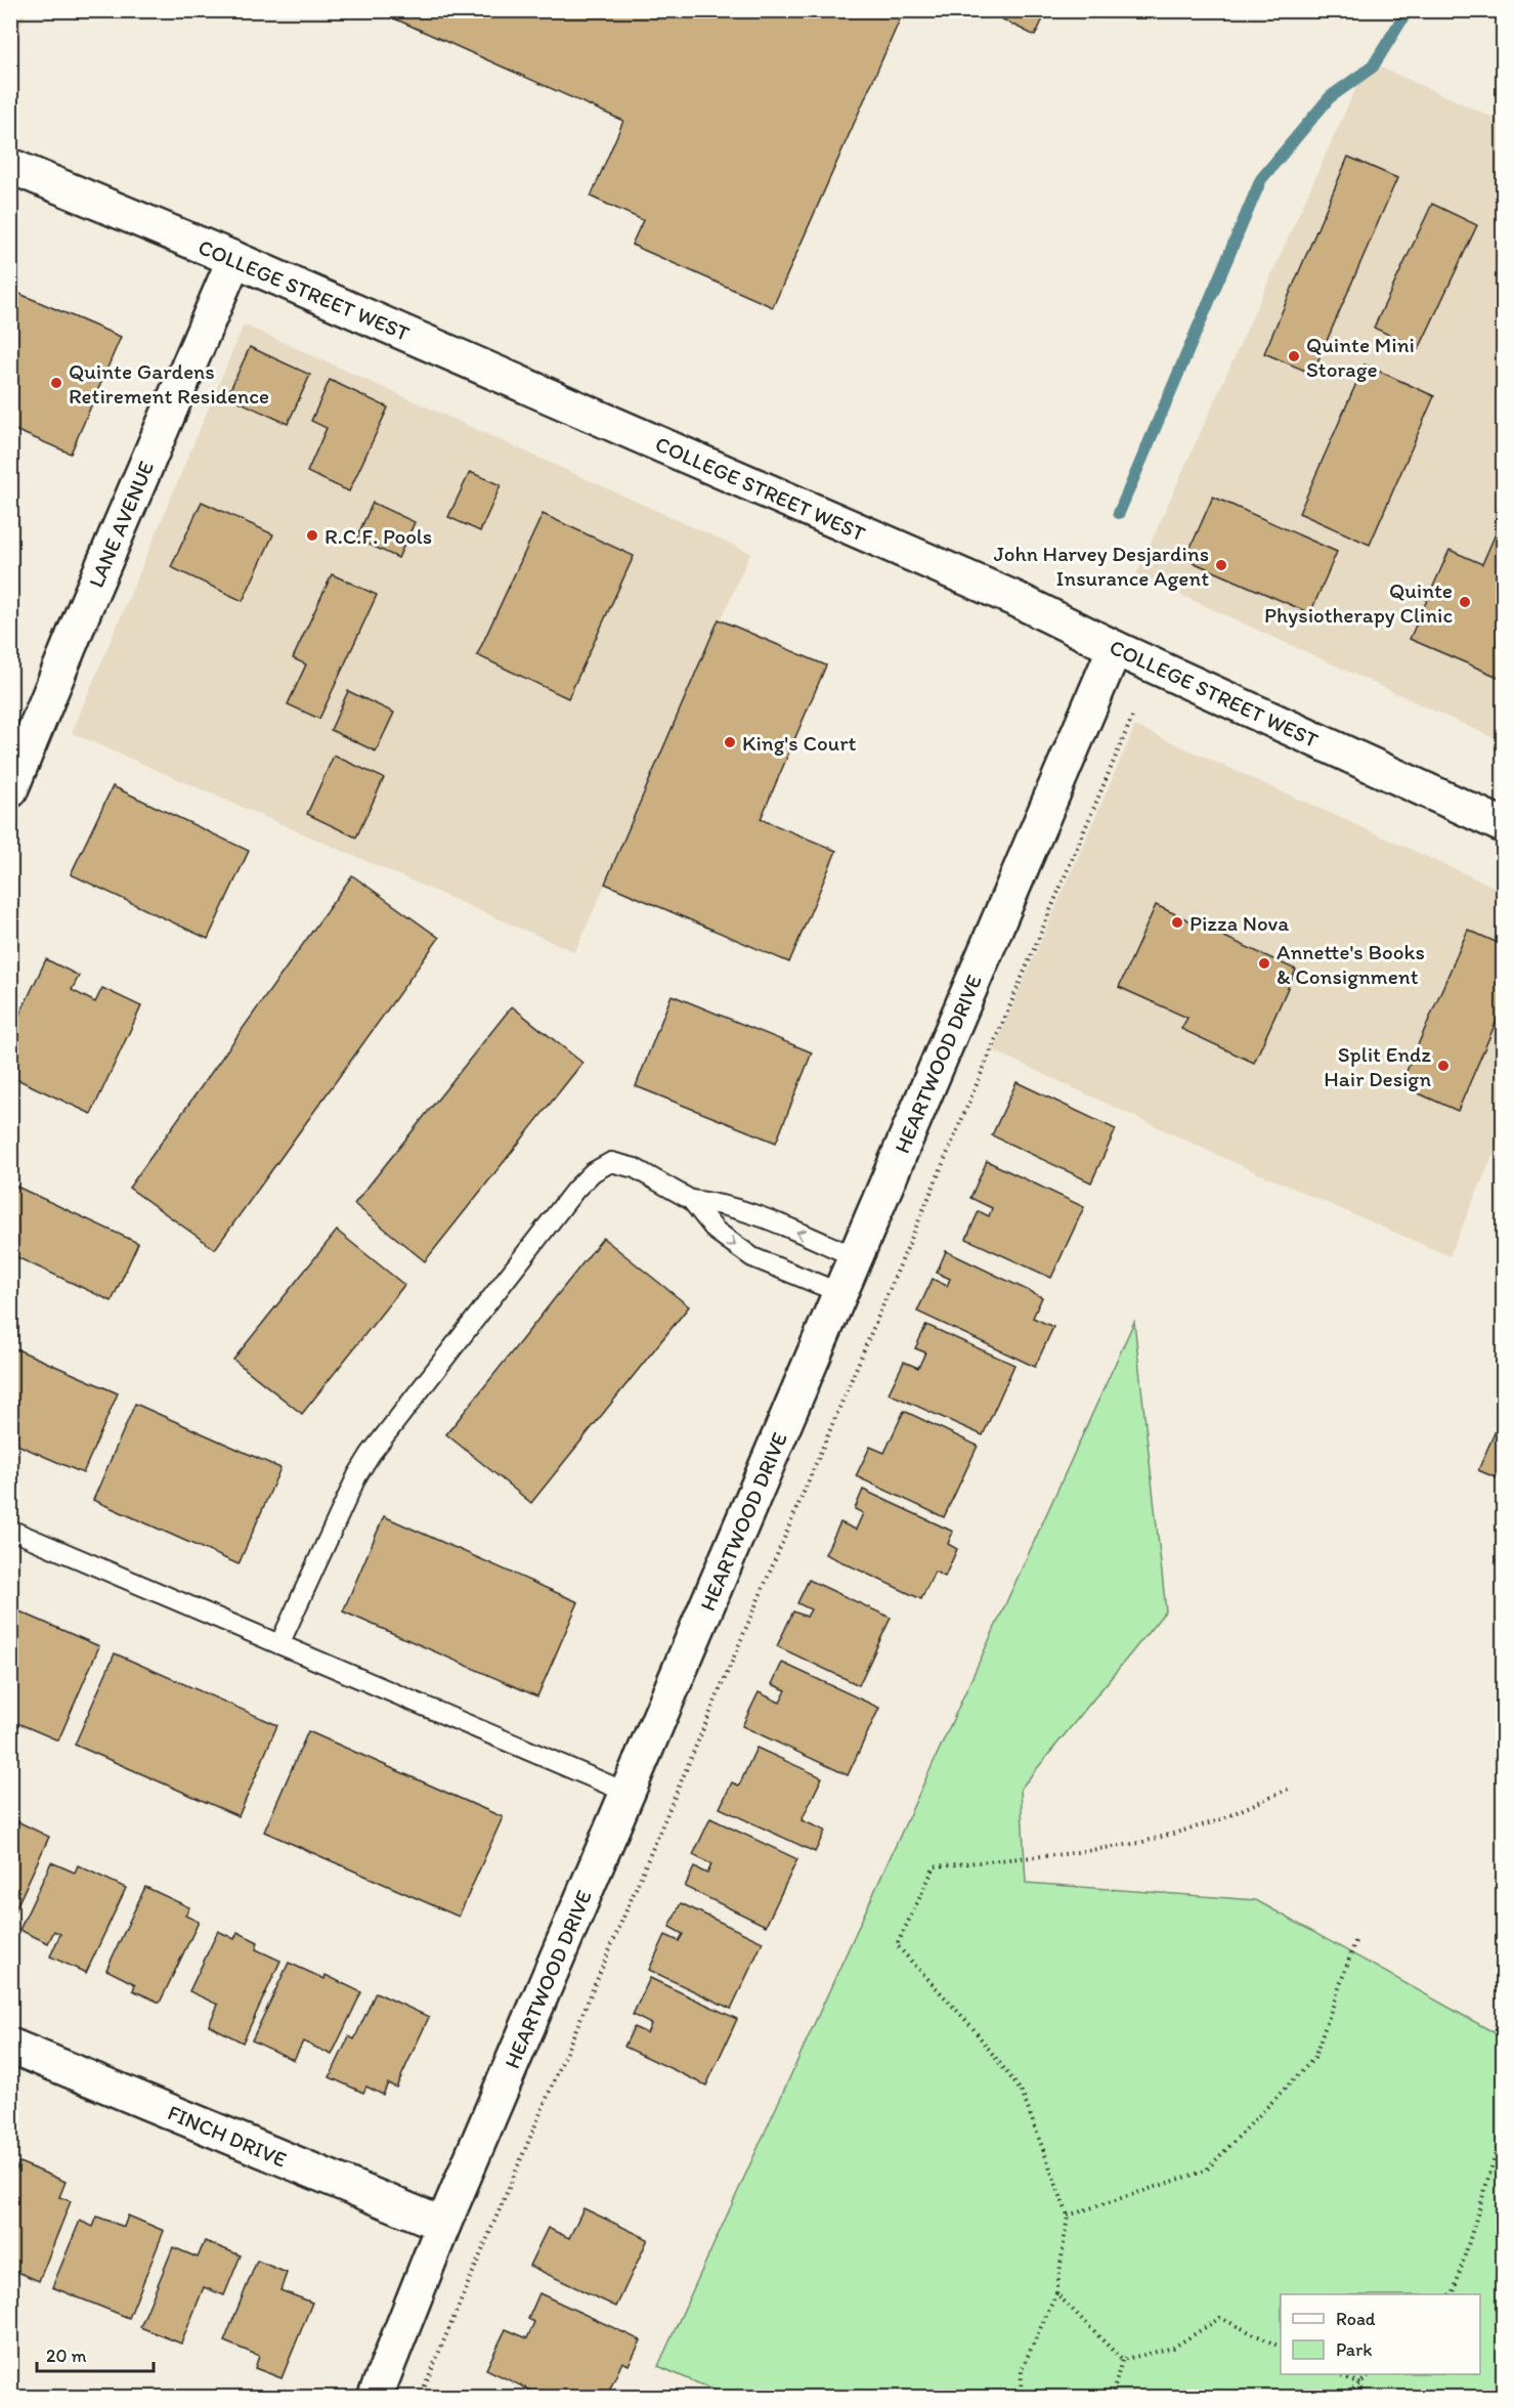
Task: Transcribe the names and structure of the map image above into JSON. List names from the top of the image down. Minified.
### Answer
{"streets":{"street":["COLLEGE STREET WEST","LANE AVENUE","HEARTWOOD DRIVE","FINCH DRIVE"]},"crossings":[["COLLEGE STREET WEST","LANE AVENUE"],["COLLEGE STREET WEST","HEARTWOOD DRIVE"],["HEARTWOOD DRIVE","FINCH DRIVE"]],"places":["Quinte Mini Storage","Quinte Gardens Retirement Residence","R.C.F. Pools","John Harvey Desjardins Insurance Agent","Quinte Physiotherapy Clinic","King's Court","Pizza Nova","Annette's Books & Consignment","Split Endz Hair Design"],"legend":["Road","Park"],"scale_bar":"20 m"}
